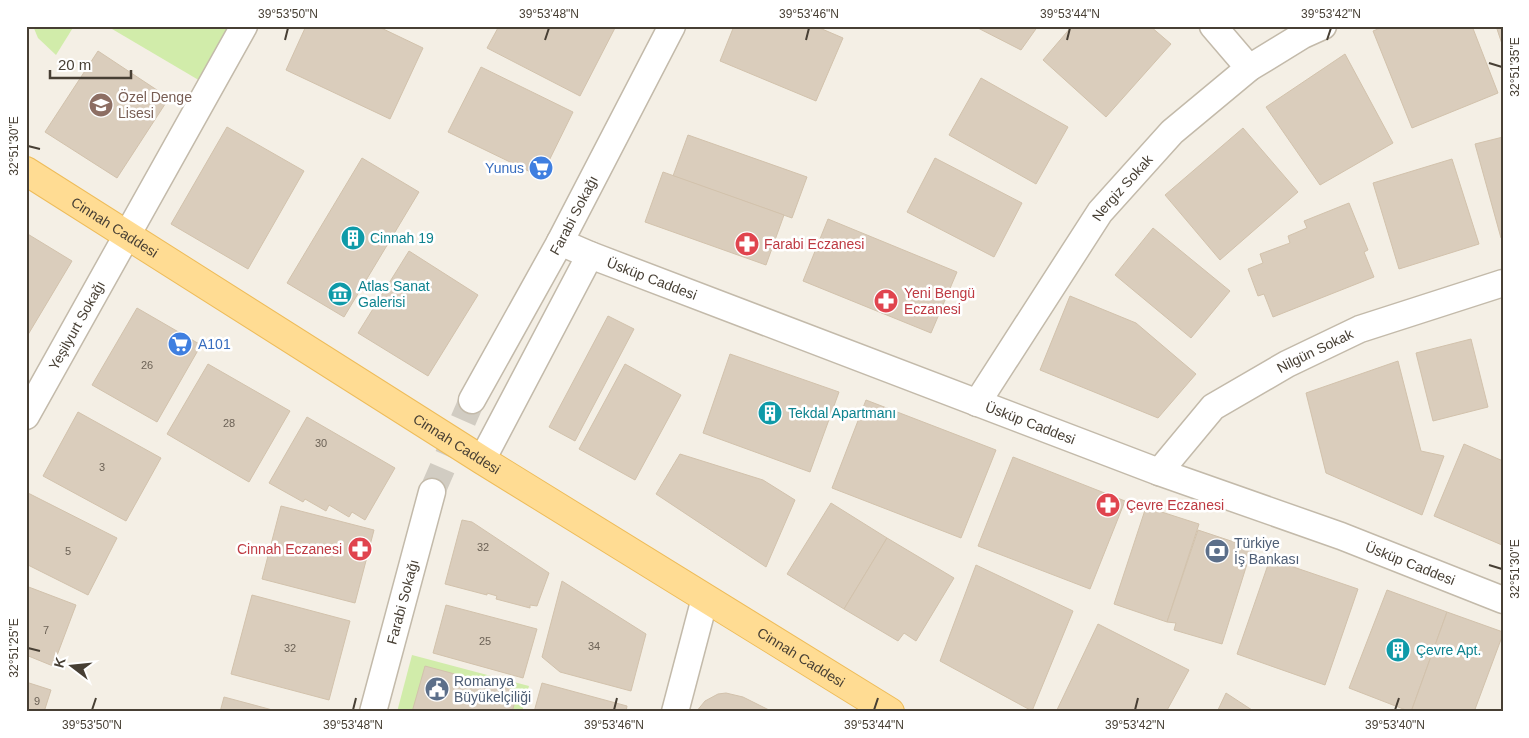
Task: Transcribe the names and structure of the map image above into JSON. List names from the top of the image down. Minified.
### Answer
{"streets":{"main road":["Cinnah Caddesi"],"street":["Nergiz Sokak","Farabi Sokağı","Üsküp Caddesi","Yeşilyurt Sokağı","Nilgün Sokak"]},"crossings":[["Nergiz Sokak","Üsküp Caddesi"],["Farabi Sokağı","Üsküp Caddesi"],["Cinnah Caddesi","Yeşilyurt Sokağı"],["Üsküp Caddesi","Nilgün Sokak"]],"places":{"school or university":["Özel Denge Lisesi"],"supermarket":["Yunus","A101"],"building":["Cinnah 19","Tekdal Apartmanı","Çevre Apt."],"pharmacy":["Farabi Eczanesi","Yeni Bengü Eczanesi","Çevre Eczanesi","Cinnah Eczanesi"],"museum":["Atlas Sanat Galerisi"],"bank":["Türkiye İş Bankası"],"public building":["Romanya Büyükelçiliği"]},"house_numbers":["26","28","30","3","32","5","7","25","34","32","9"],"scale_bar":"20 m","north":"left","coordinates":["39°53'50\"N","39°53'48\"N","39°53'46\"N","39°53'44\"N","39°53'42\"N","32°51'35\"E","32°51'30\"E","32°51'25\"E","39°53'40\"N"]}
